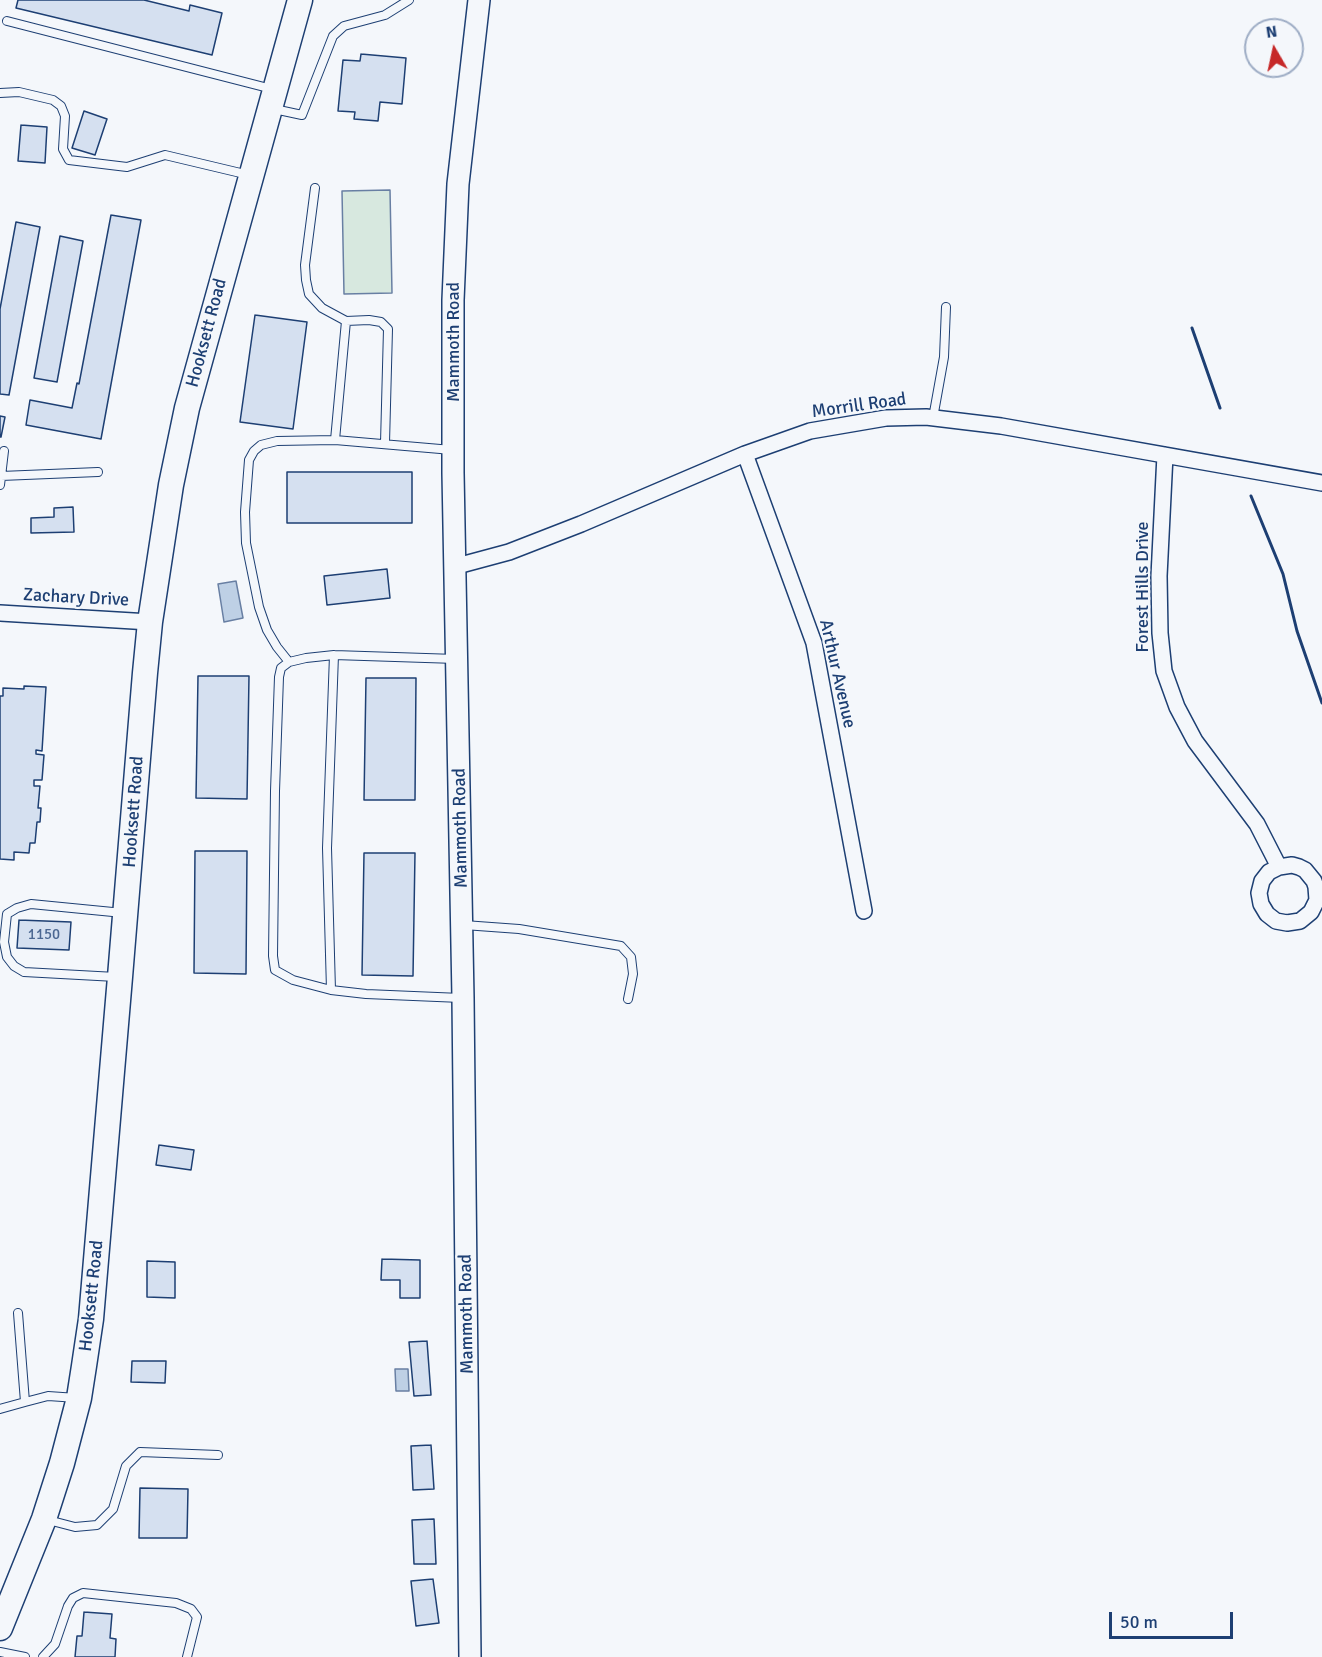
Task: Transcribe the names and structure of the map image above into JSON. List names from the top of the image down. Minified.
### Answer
{"streets":{"main road":["Hooksett Road","Mammoth Road"],"street":["Morrill Road","Forest Hills Drive","Zachary Drive","Arthur Avenue"]},"crossings":[["Hooksett Road","Zachary Drive"],["Mammoth Road","Morrill Road"],["Morrill Road","Forest Hills Drive"],["Morrill Road","Arthur Avenue"]],"house_numbers":["1150"],"scale_bar":"50 m","north":"top"}
